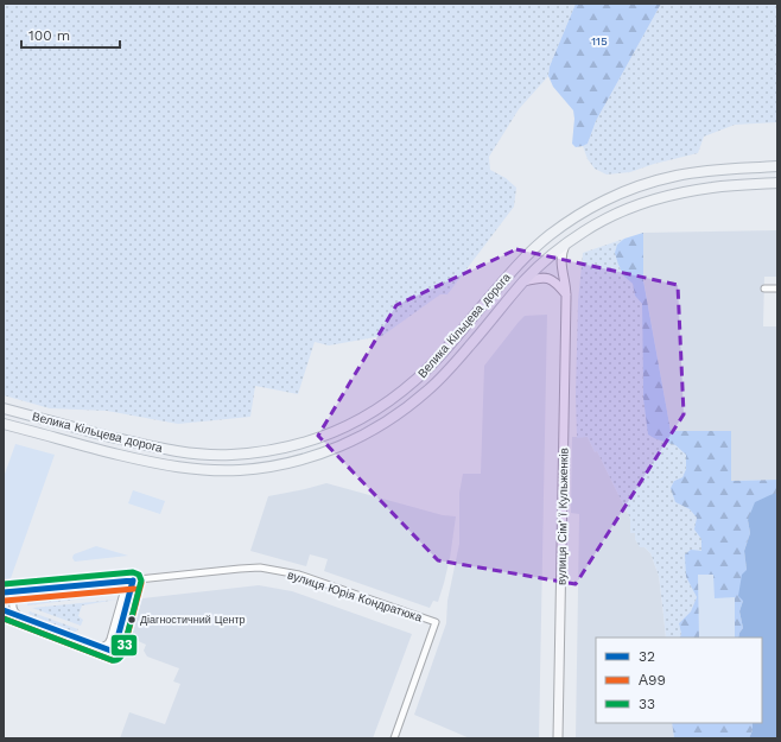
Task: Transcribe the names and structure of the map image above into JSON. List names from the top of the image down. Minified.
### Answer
{"streets":{"main road":["Велика Кільцева дорога","вулиця Сімʼї Кульженків"],"street":["вулиця Юрія Кондратюка"]},"crossings":[["Велика Кільцева дорога","вулиця Сімʼї Кульженків"]],"parks":["115"],"places":["Діагностичний Центр"],"lines":["transit line 33","transit line 32","transit line А99"],"legend":["32","А99","33"],"scale_bar":"100 m"}
